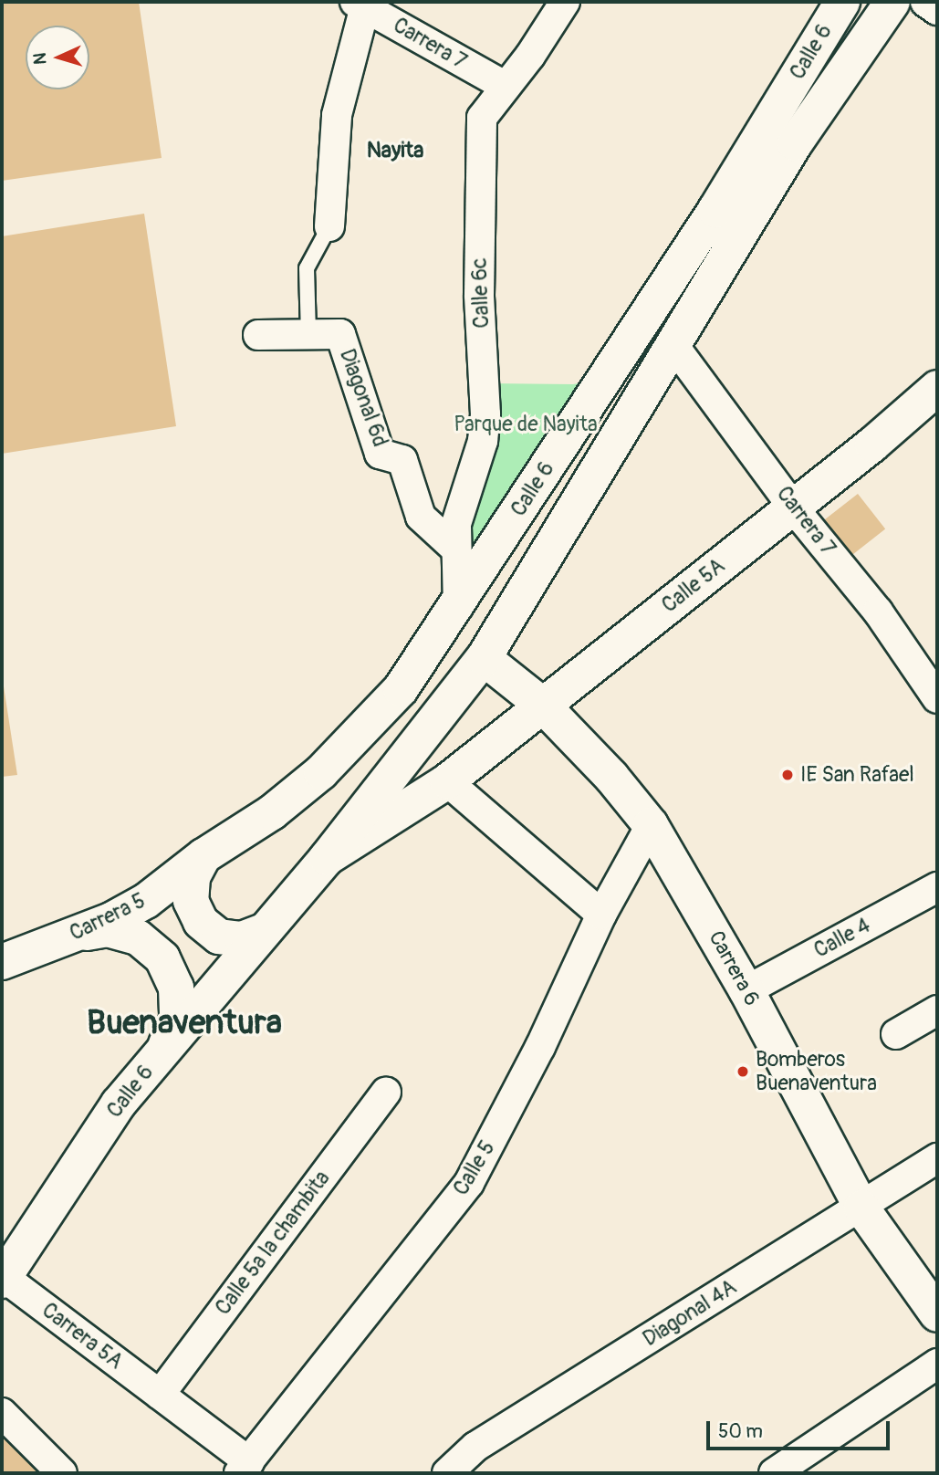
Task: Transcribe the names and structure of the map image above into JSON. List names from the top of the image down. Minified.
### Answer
{"streets":{"main road":["Calle 6","Calle 5A","Carrera 5","Carrera 6"],"street":["Carrera 7","Calle 6c","Diagonal 6d","Calle 4","Calle 5","Calle 5a la chambita","Diagonal 4A","Carrera 5A"]},"crossings":[["Carrera 7","Calle 6"],["Carrera 7","Calle 6c"],["Carrera 7","Calle 5A"],["Calle 6","Calle 6c"],["Calle 6","Calle 5A"],["Calle 6","Carrera 5"],["Calle 6","Carrera 6"],["Calle 6","Carrera 5A"],["Calle 6c","Diagonal 6d"],["Calle 5A","Carrera 6"],["Calle 4","Carrera 6"],["Carrera 6","Calle 5"],["Carrera 6","Diagonal 4A"],["Calle 5","Carrera 5A"],["Calle 5a la chambita","Carrera 5A"]],"districts":["Nayita","Buenaventura"],"parks":["Parque de Nayita"],"places":["IE San Rafael","Bomberos Buenaventura"],"scale_bar":"50 m","north":"left"}
